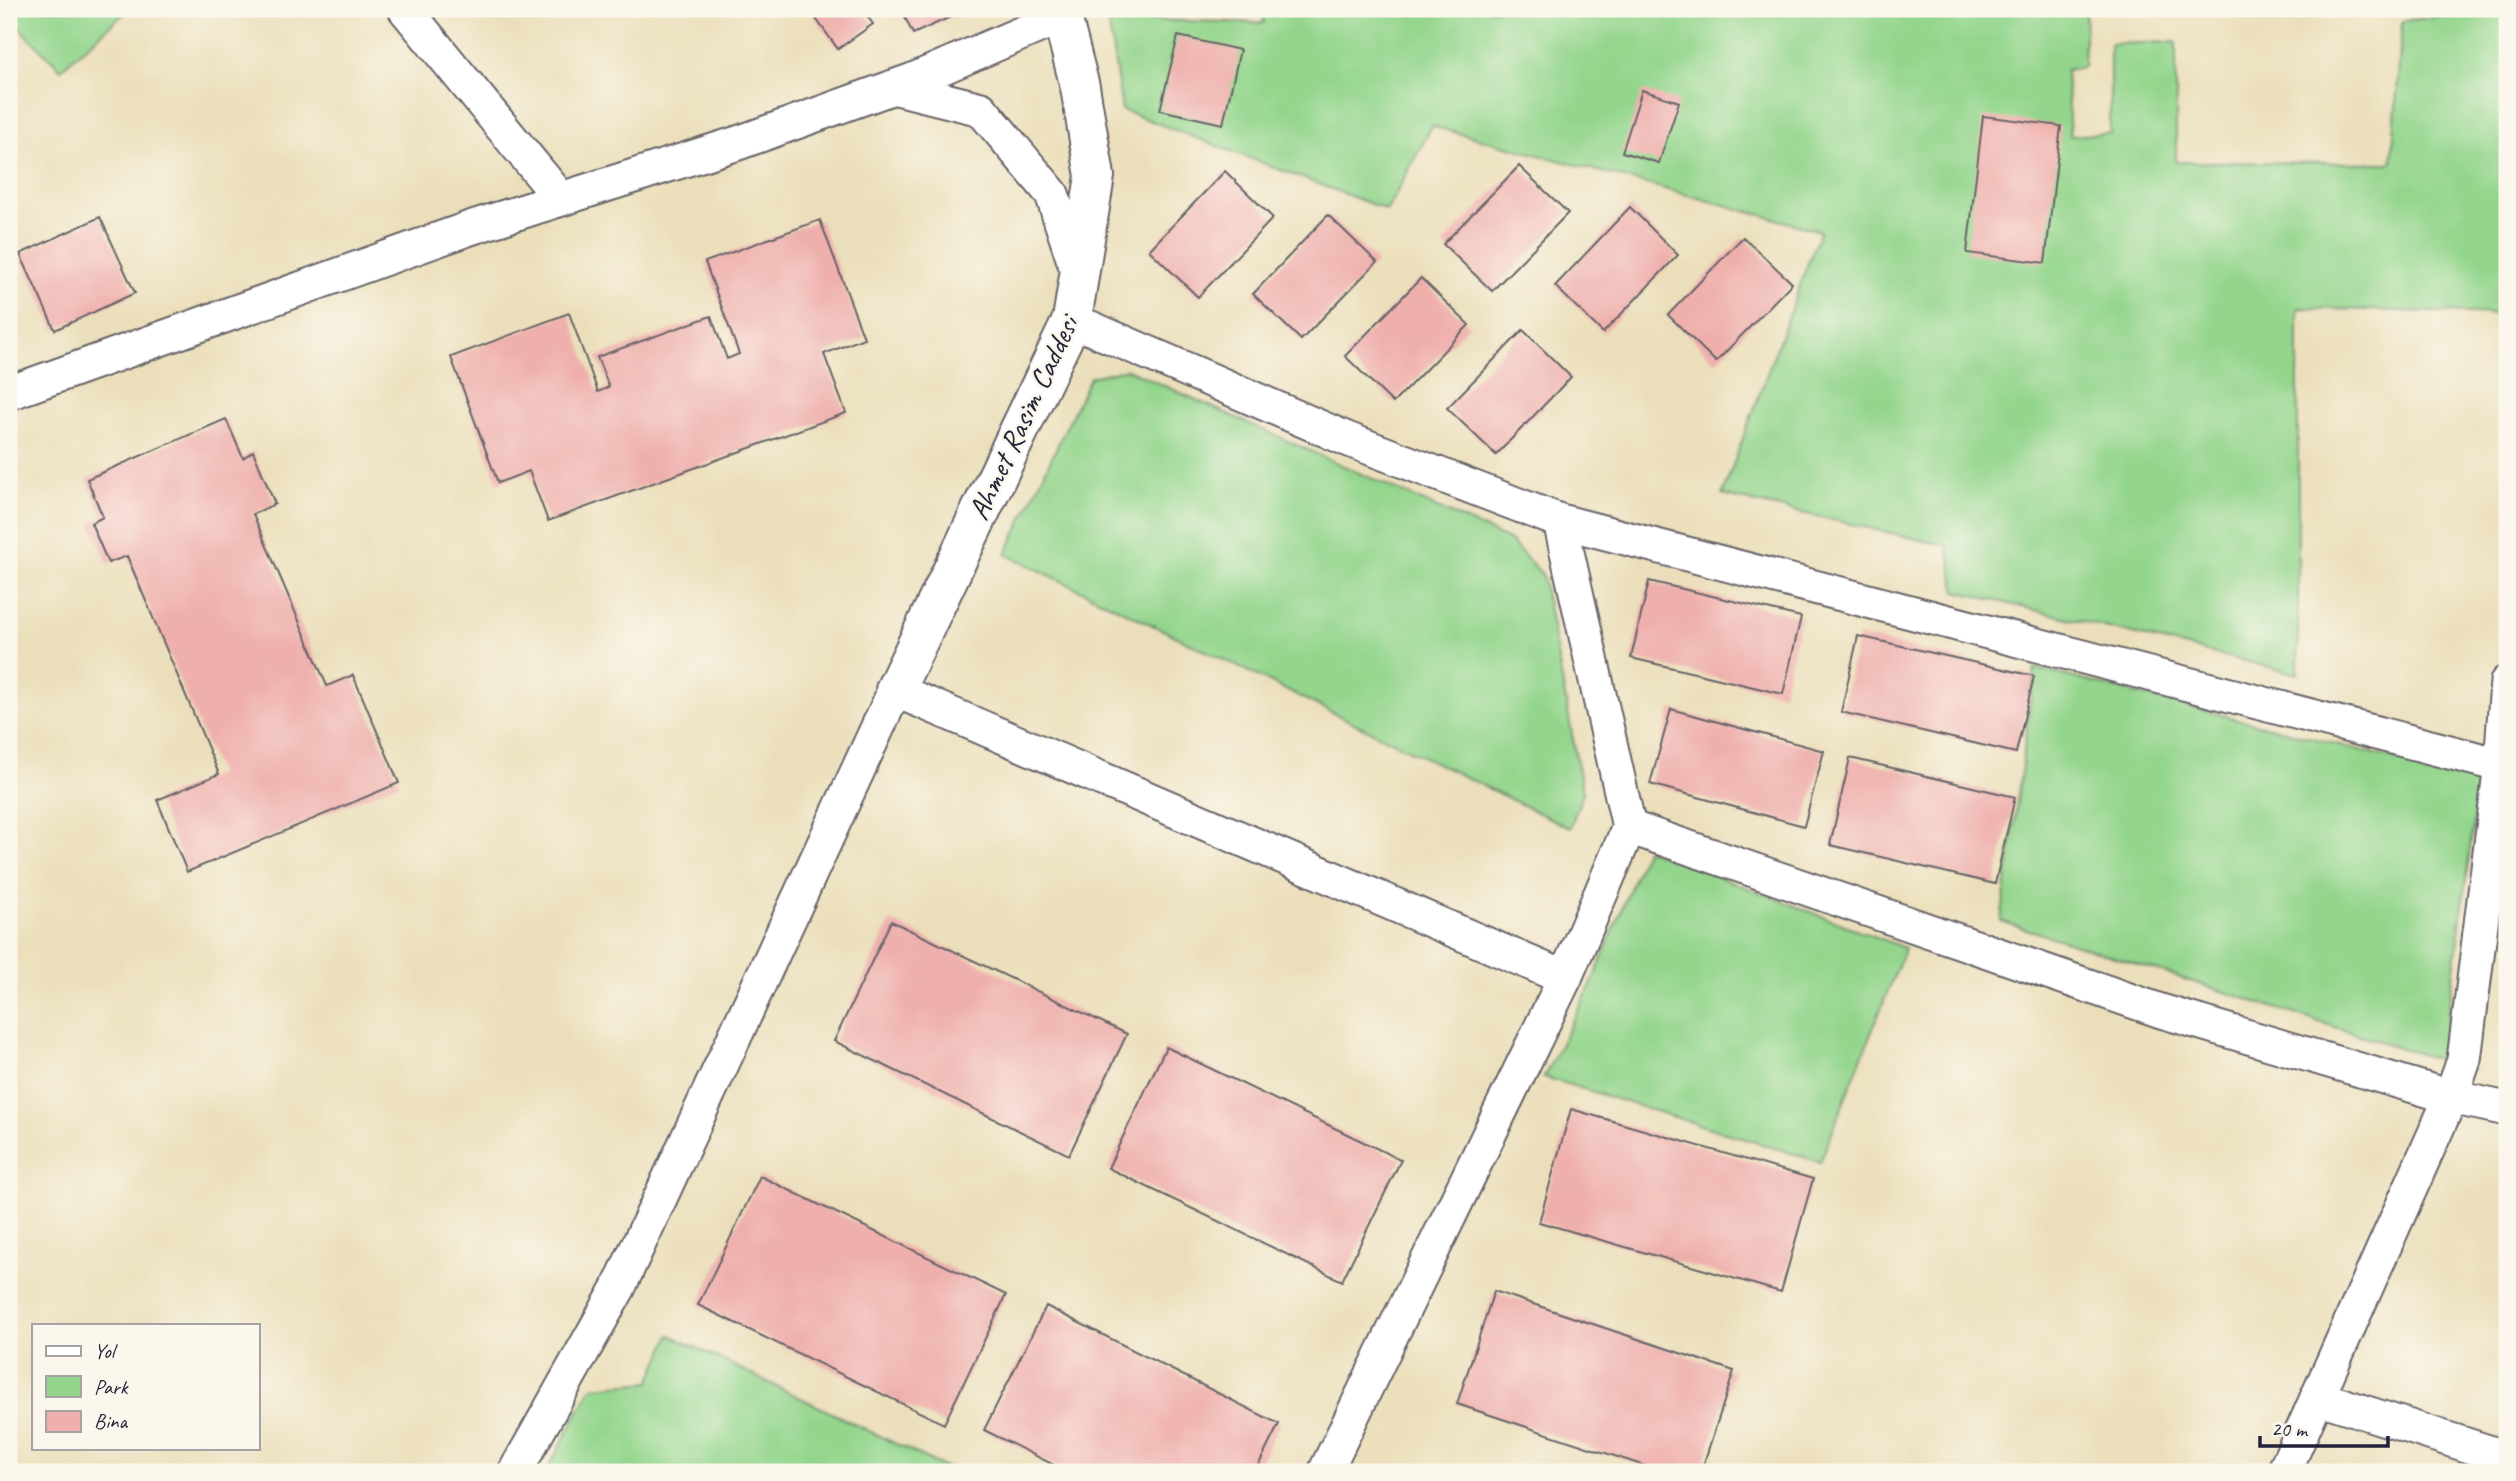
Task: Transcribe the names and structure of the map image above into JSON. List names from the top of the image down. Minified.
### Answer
{"streets":{"street":["Ahmet Rasim Caddesi"]},"legend":["Yol","Park","Bina"],"scale_bar":"20 m"}
